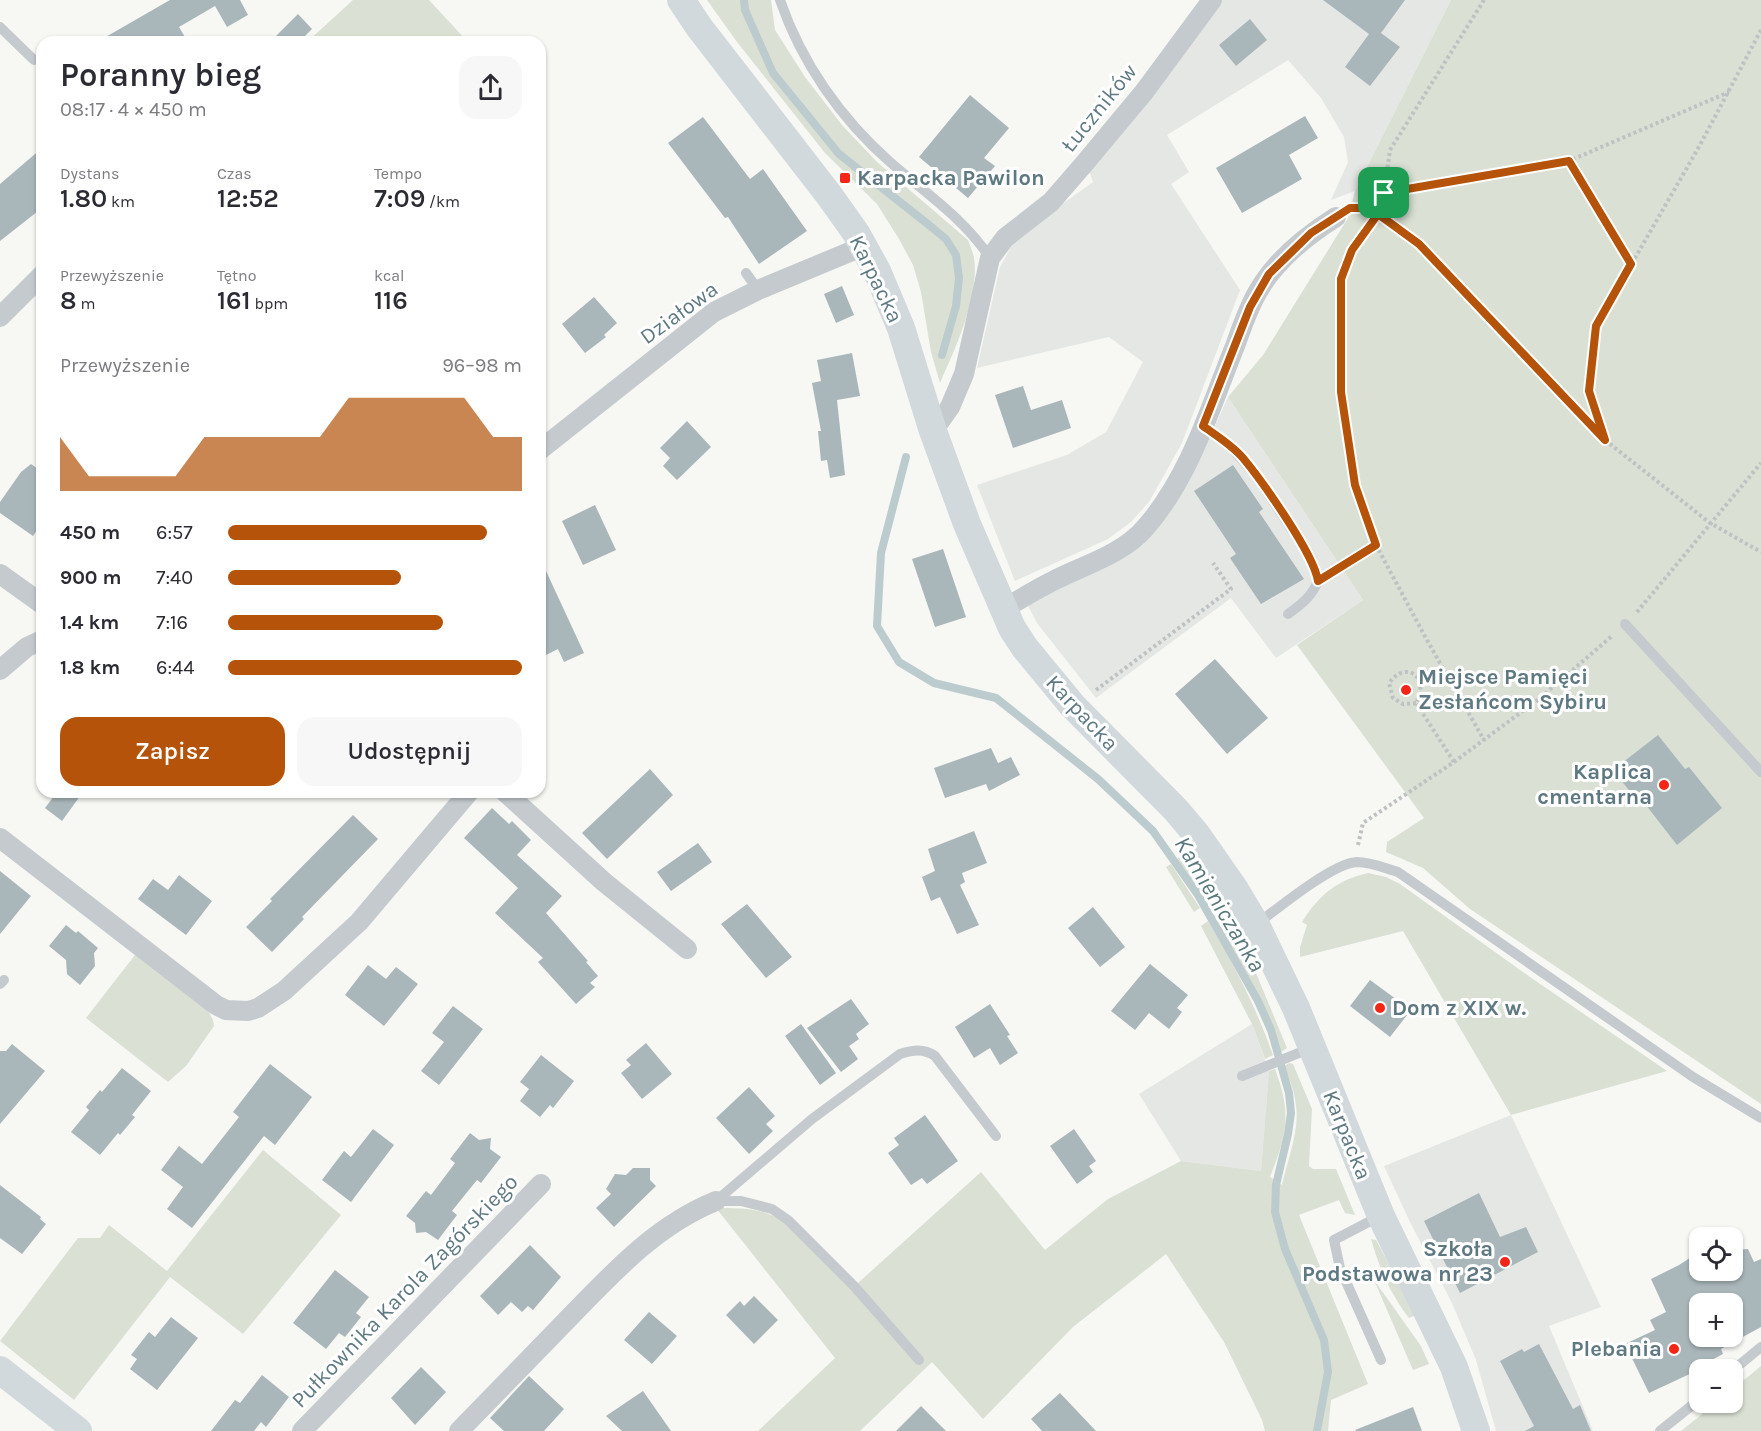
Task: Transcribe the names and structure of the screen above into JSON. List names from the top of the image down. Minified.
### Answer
{"streets":{"street":["Łuczników","Karpacka","Działowa","Pułkownika Karola Zagórskiego"]},"crossings":[["Łuczników","Karpacka"],["Karpacka","Działowa"]],"water":["Kamieniczanka"],"places":{"transit":["Karpacka Pawilon"],"other":["Miejsce Pamięci Zesłańcom Sybiru","Kaplica cmentarna","Dom z XIX w.","Szkoła Podstawowa nr 23","Plebania"]},"page":{"heading":["Poranny bieg","08:17 · 4 × 450 m"],"stats":[["Dystans","1.80 km"],["Czas","12:52"],["Tempo","7:09 /km"],["Przewyższenie","8 m"],["Tętno","161 bpm"],["kcal","116"]],"chart":["Przewyższenie","96–98 m"],"list":[{"name":"450 m","note":"6:57"},{"name":"900 m","note":"7:40"},{"name":"1.4 km","note":"7:16"},{"name":"1.8 km","note":"6:44"}],"buttons":["Zapisz","Udostępnij"],"map_buttons":["+","−"]}}
